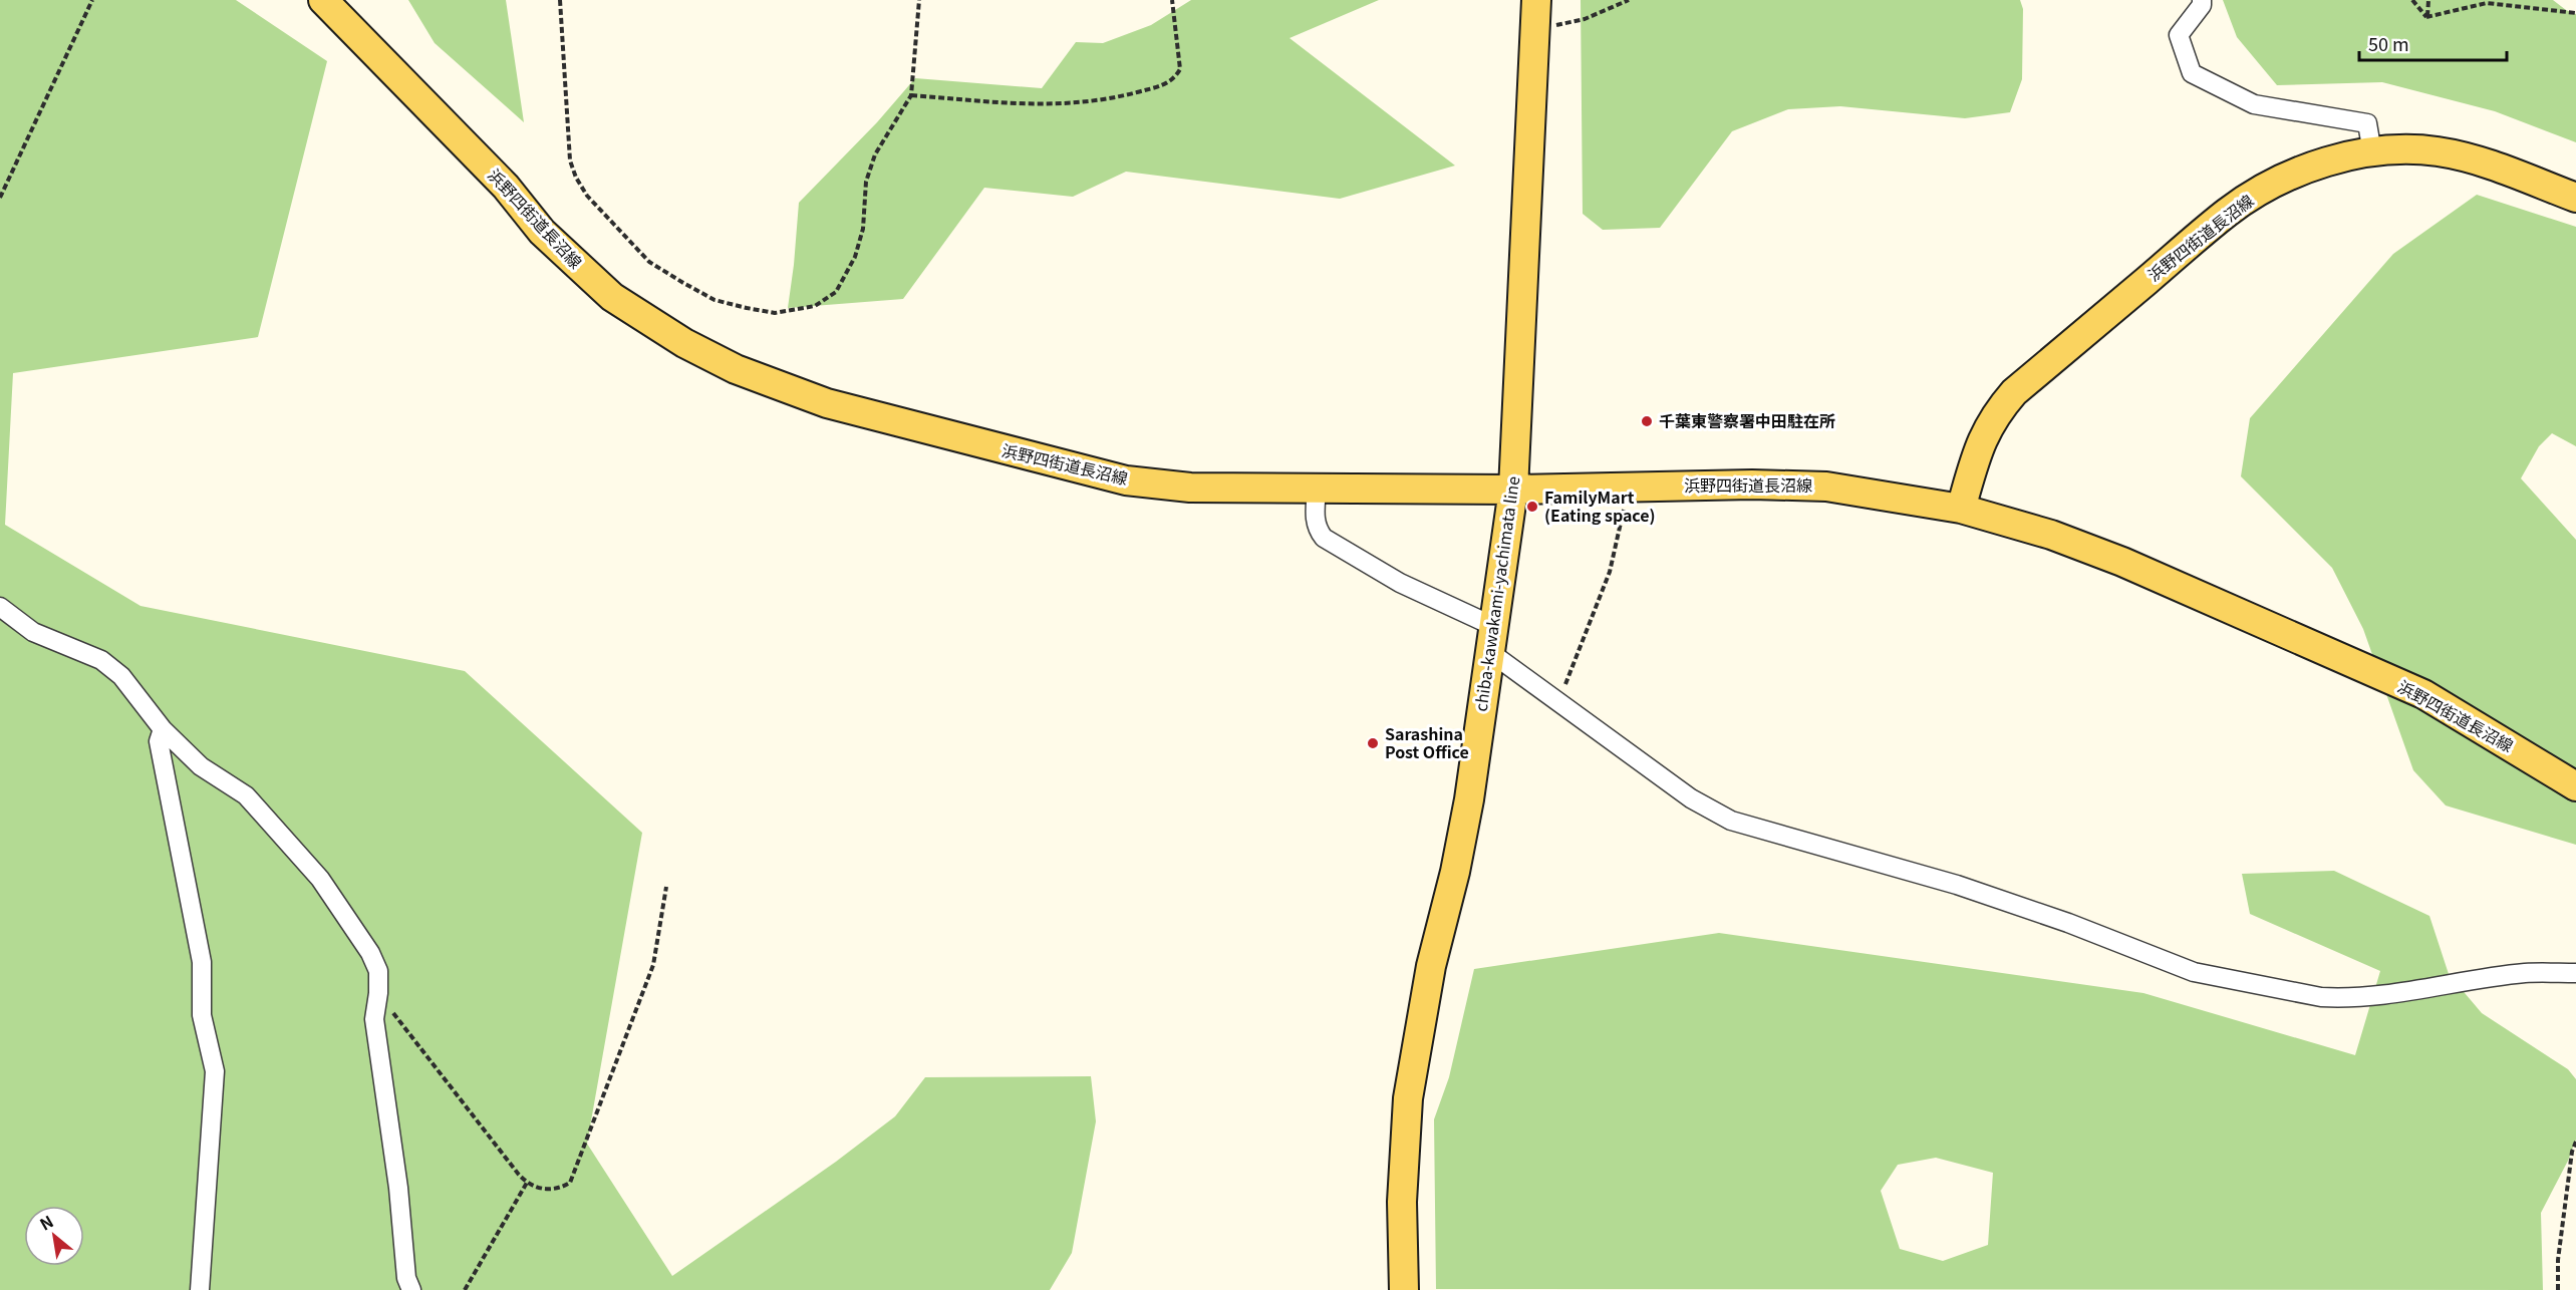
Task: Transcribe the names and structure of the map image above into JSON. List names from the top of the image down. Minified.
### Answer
{"streets":{"main road":["浜野四街道長沼線","chiba-kawakami-yachimata line"]},"crossings":[["浜野四街道長沼線","chiba-kawakami-yachimata line"]],"places":["千葉東警察署中田駐在所","FamilyMart (Eating space)","Sarashina Post Office"],"scale_bar":"50 m","north":"top left"}
